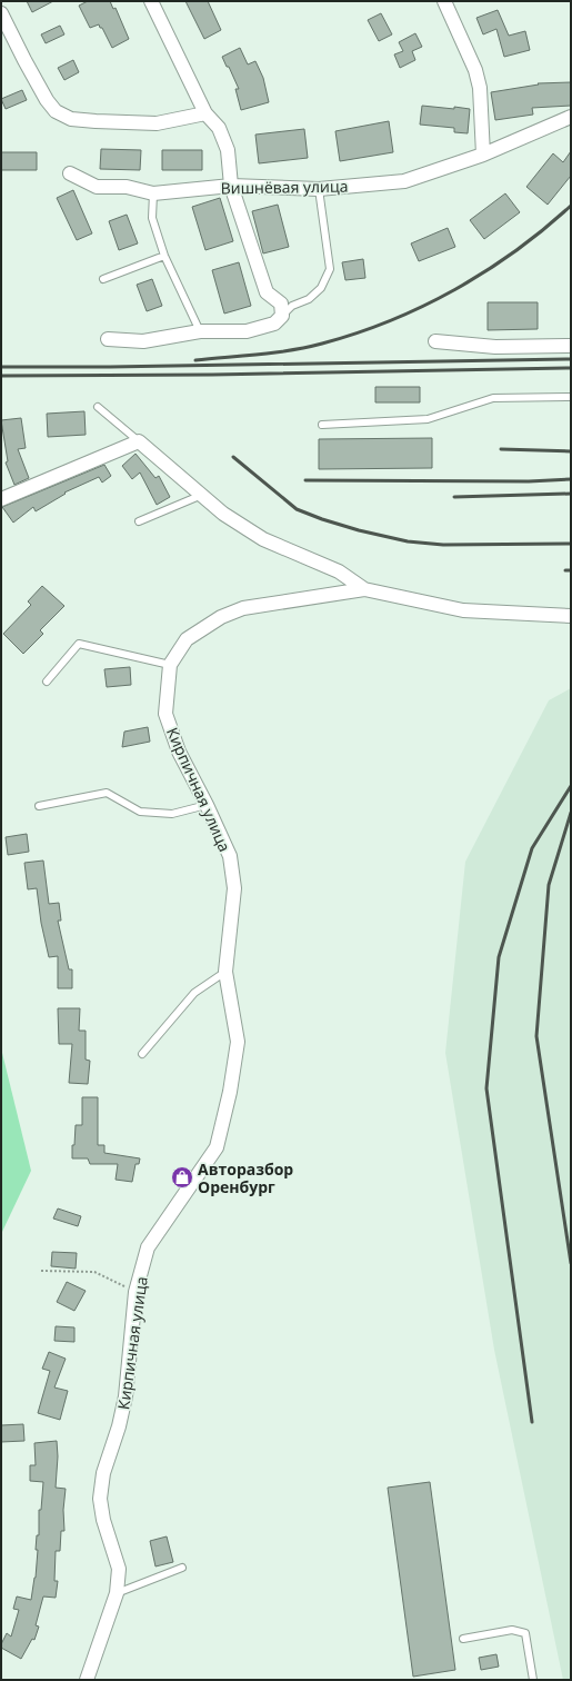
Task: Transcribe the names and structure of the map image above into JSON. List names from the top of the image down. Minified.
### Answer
{"streets":{"street":["Вишнёвая улица","Кирпичная улица"]},"places":{"shop":["Авторазбор Оренбург"]}}
